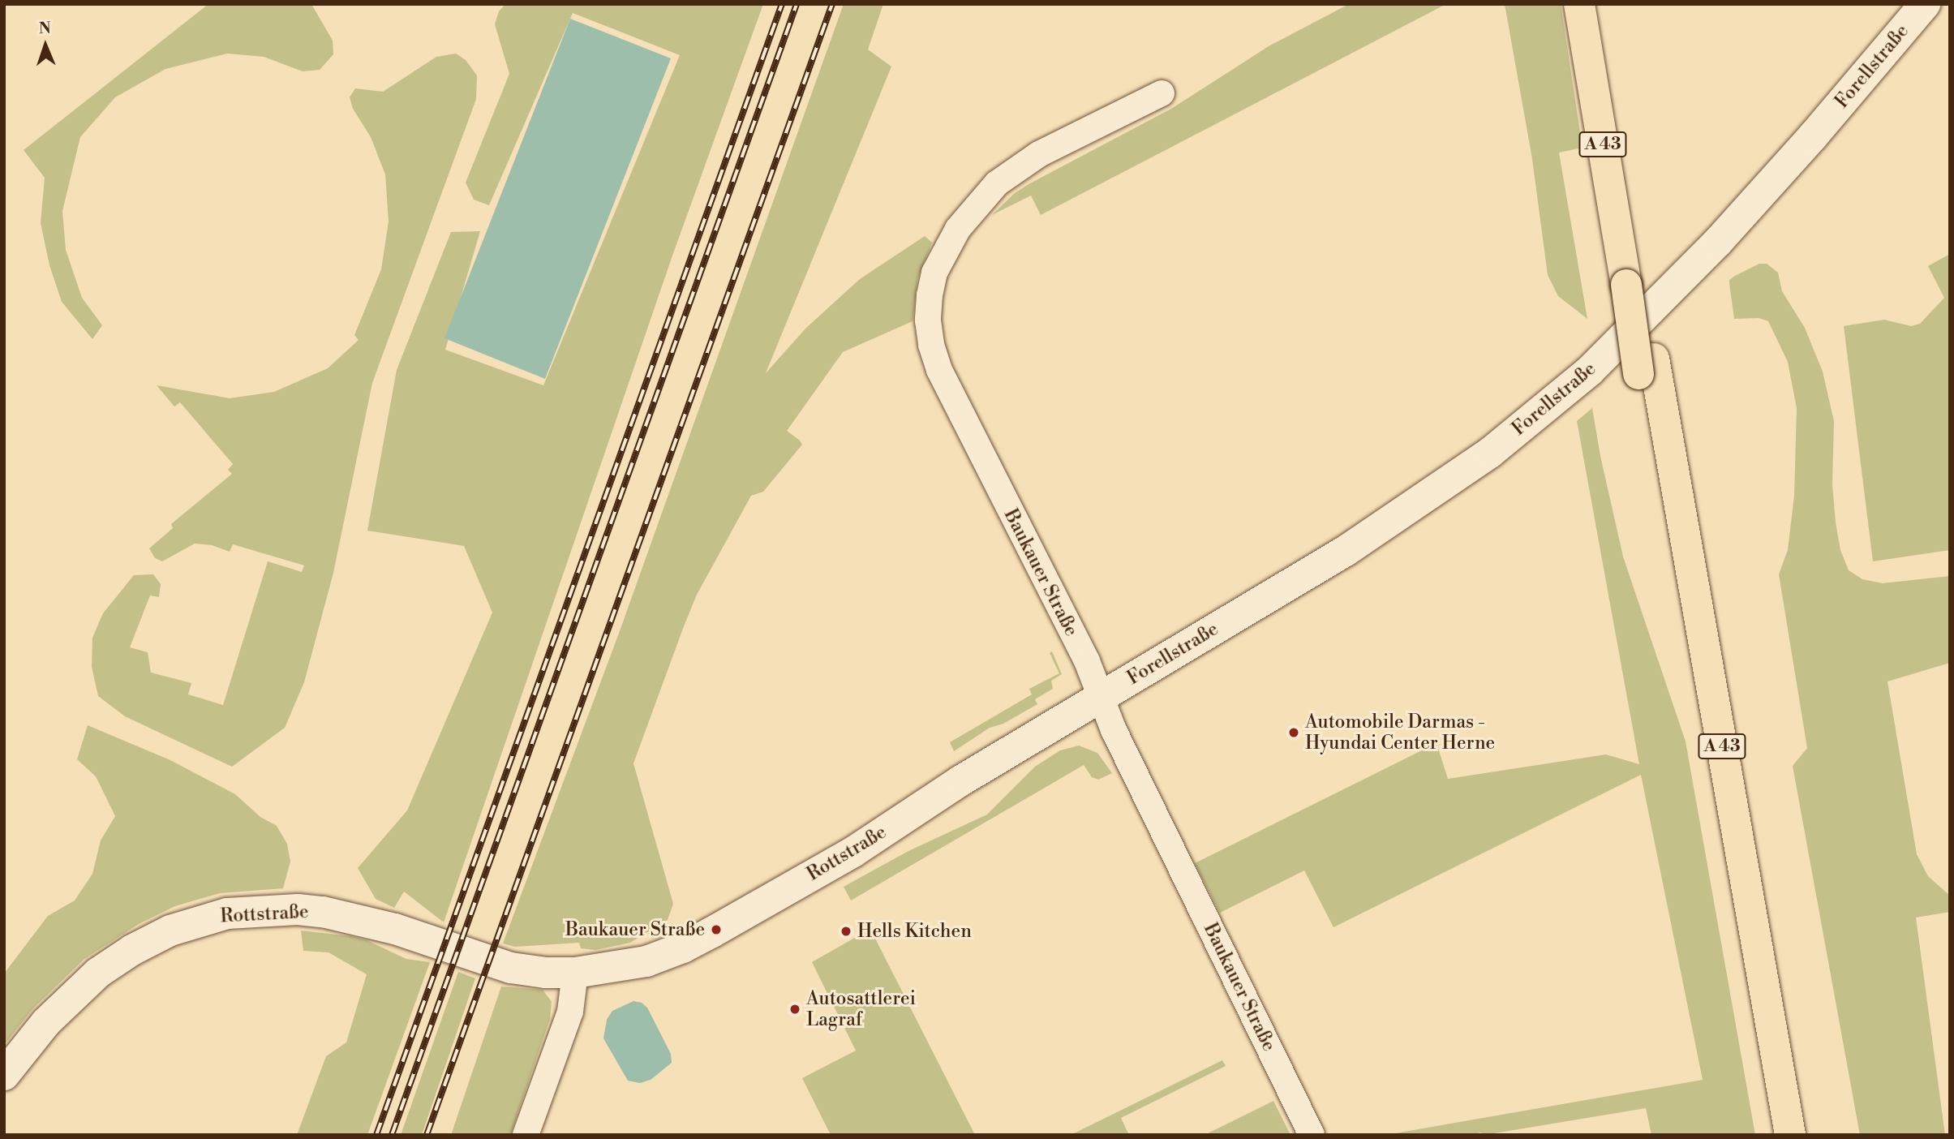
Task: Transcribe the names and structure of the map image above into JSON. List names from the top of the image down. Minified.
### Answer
{"streets":{"highway":["A 43"],"street":["Forellstraße","Baukauer Straße","Rottstraße"]},"crossings":[["Forellstraße","Baukauer Straße"],["Forellstraße","Rottstraße"],["Baukauer Straße","Rottstraße"]],"places":["Automobile Darmas - Hyundai Center Herne","Baukauer Straße","Hells Kitchen","Autosattlerei Lagraf"],"north":"top"}
